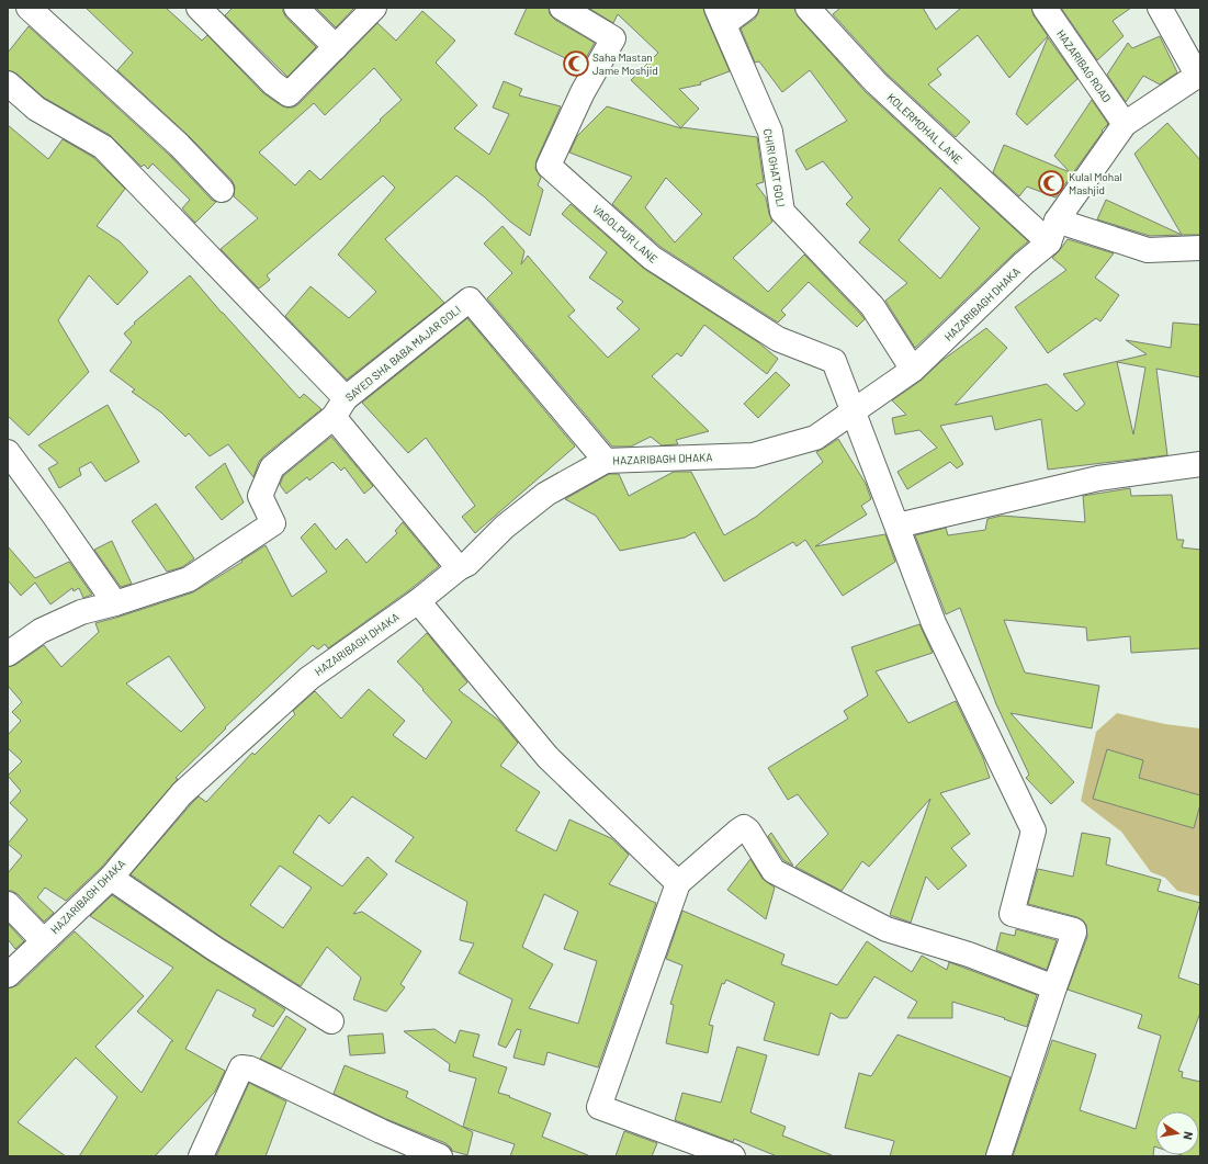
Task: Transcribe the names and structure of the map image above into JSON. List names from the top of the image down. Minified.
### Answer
{"streets":{"street":["HAZARIBAG ROAD","KOLERMOHAL LANE","CHIRI GHAT GOLI","VAGOLPUR LANE","HAZARIBAGH DHAKA","SAYED SHA BABA MAJAR GOLI"]},"crossings":[["HAZARIBAG ROAD","HAZARIBAGH DHAKA"],["KOLERMOHAL LANE","HAZARIBAGH DHAKA"],["CHIRI GHAT GOLI","HAZARIBAGH DHAKA"],["VAGOLPUR LANE","HAZARIBAGH DHAKA"],["HAZARIBAGH DHAKA","SAYED SHA BABA MAJAR GOLI"]],"places":{"mosque":["Saha Mastan Jame Moshjid","Kulal Mohal Mashjid"]},"north":"right"}
